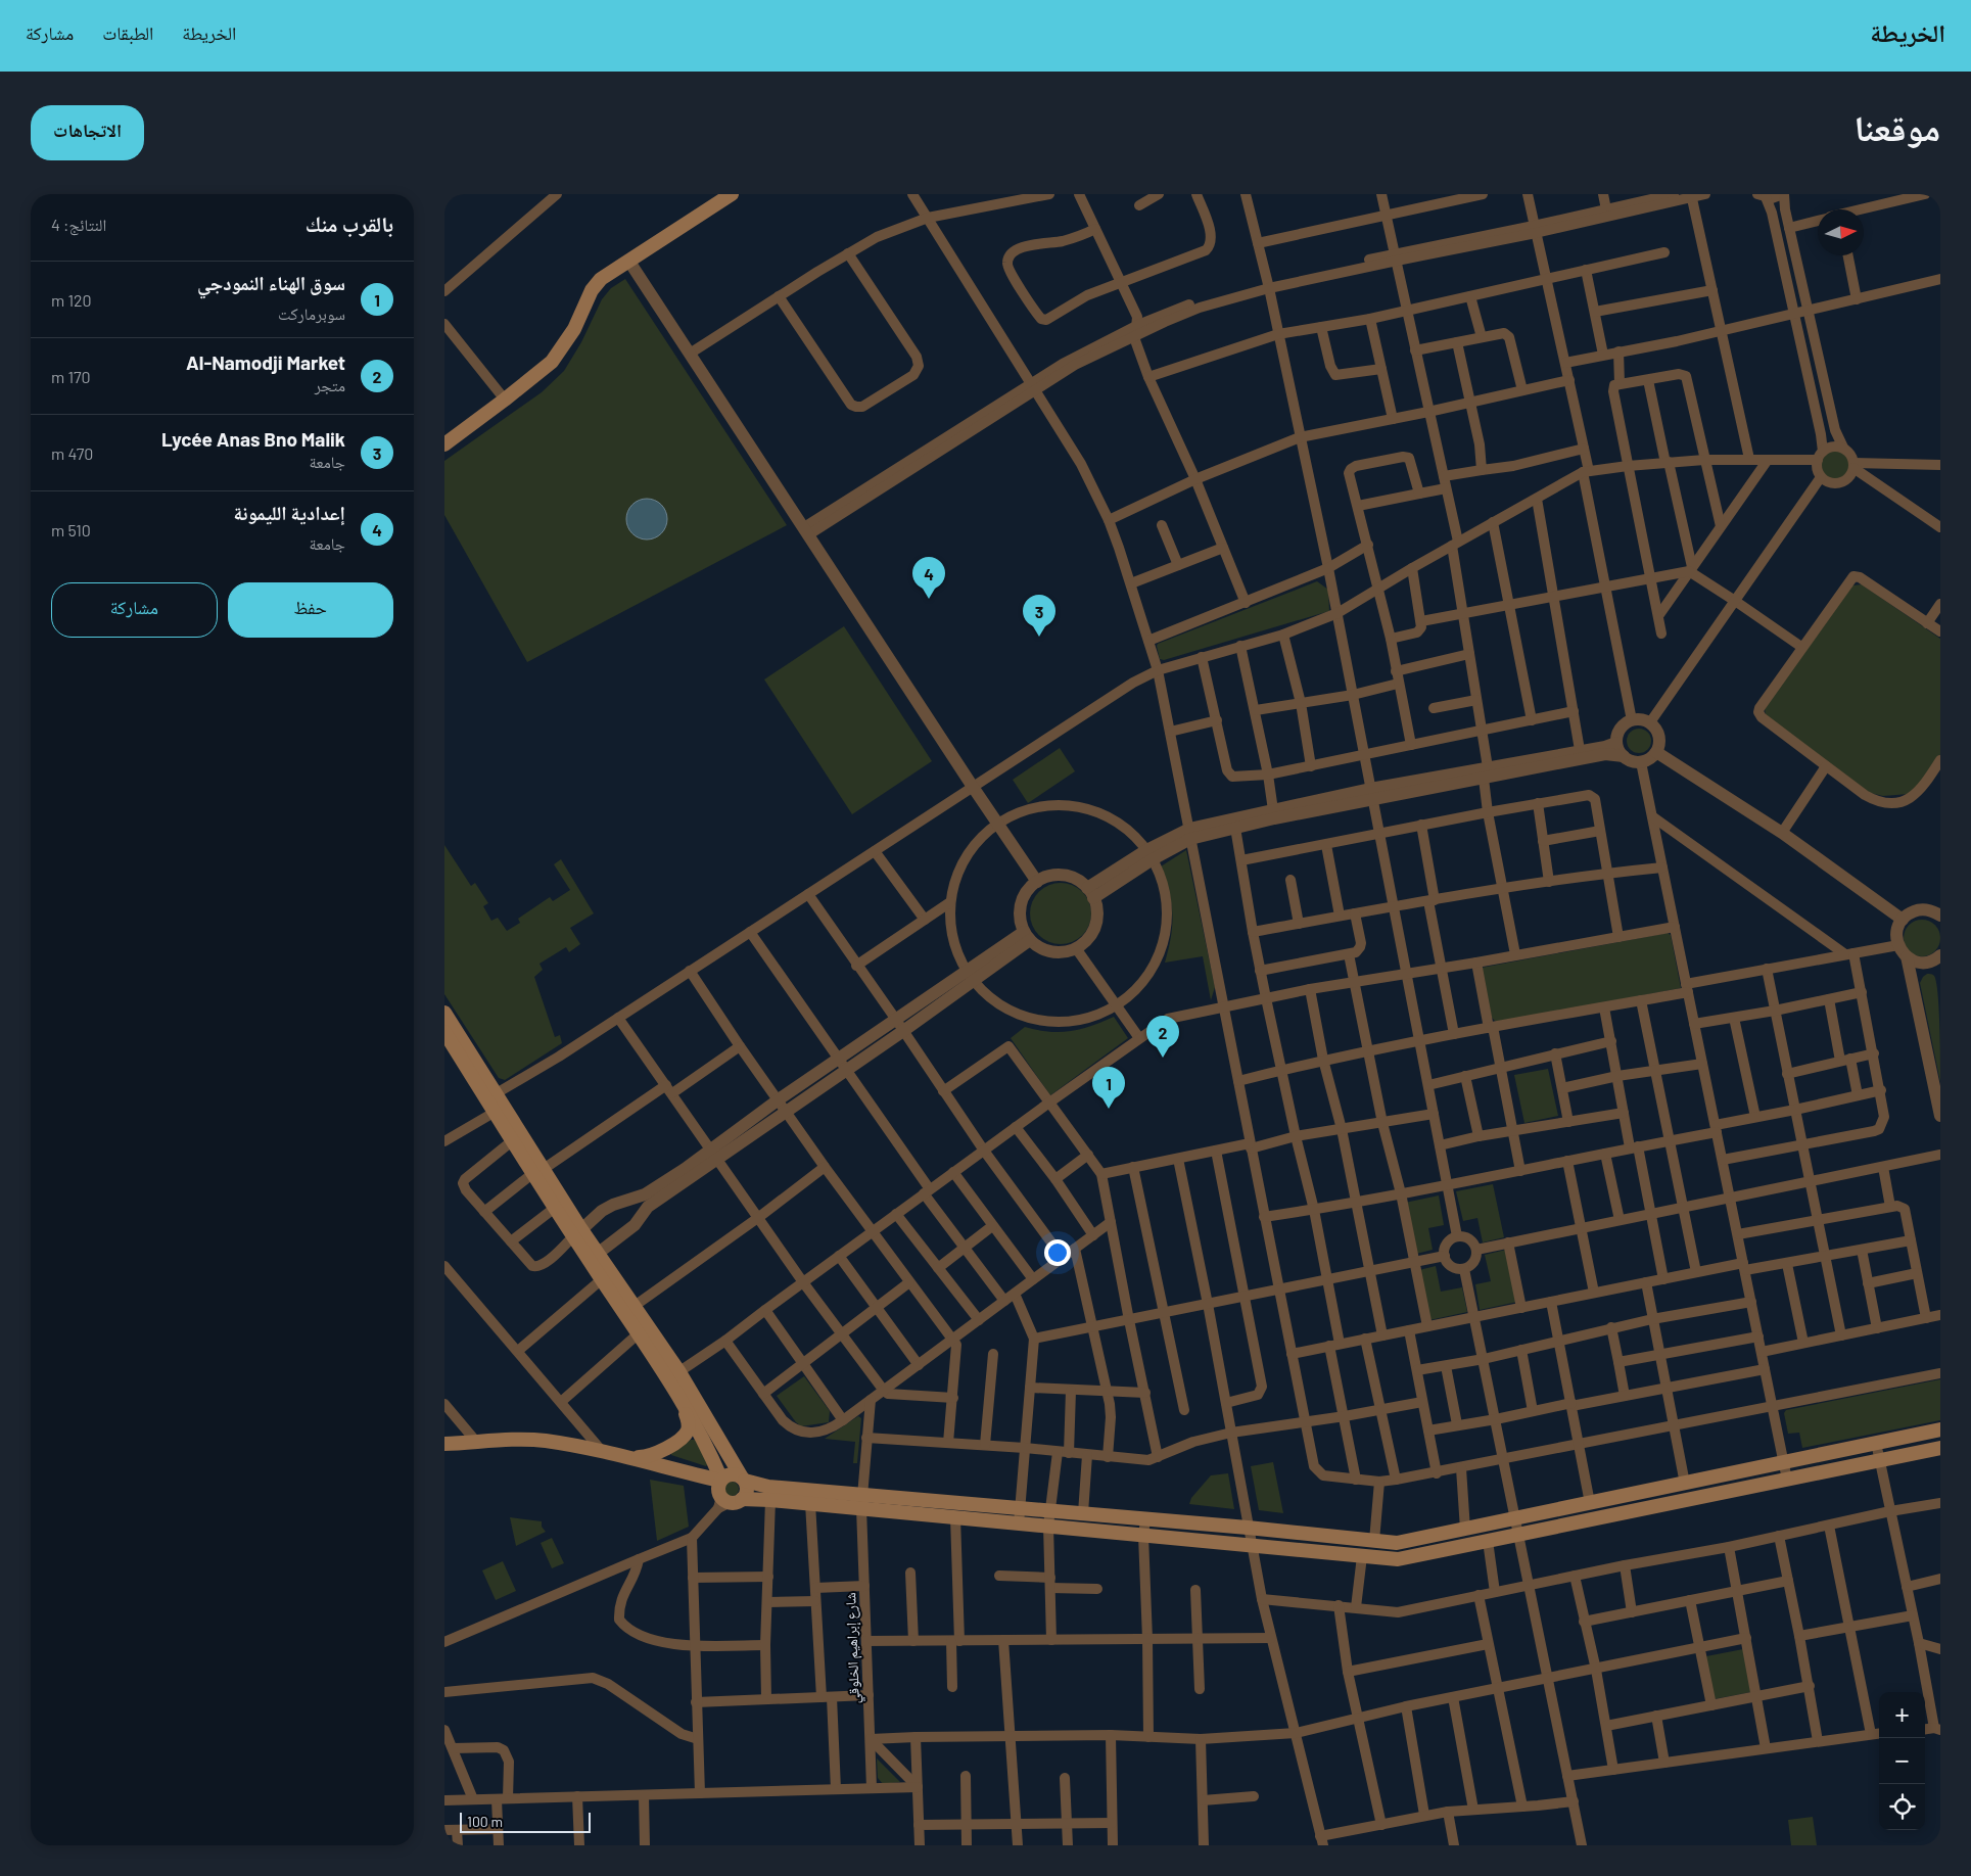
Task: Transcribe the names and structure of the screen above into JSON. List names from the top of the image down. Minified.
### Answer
{"streets":{"street":["شارع إبراهيم الخلوقي"]},"scale_bar":"100 m","north":"right","page":{"header":"الخريطة","nav":["الخريطة","الطبقات","مشاركة"],"title":"موقعنا","buttons":["الاتجاهات",["حفظ","مشاركة"]],"heading":["بالقرب منك","النتائج: 4"],"list":[{"mark":"1","name":"سوق الهناء النمودجي","note":"سوبرماركت","value":"120 m"},{"mark":"2","name":"Al-Namodji Market","note":"متجر","value":"170 m"},{"mark":"3","name":"Lycée Anas Bno Malik","note":"جامعة","value":"470 m"},{"mark":"4","name":"إعدادية الليمونة","note":"جامعة","value":"510 m"}],"pins":["4","3","2","1"],"map_buttons":["+","−"],"scale":"100 m"}}
